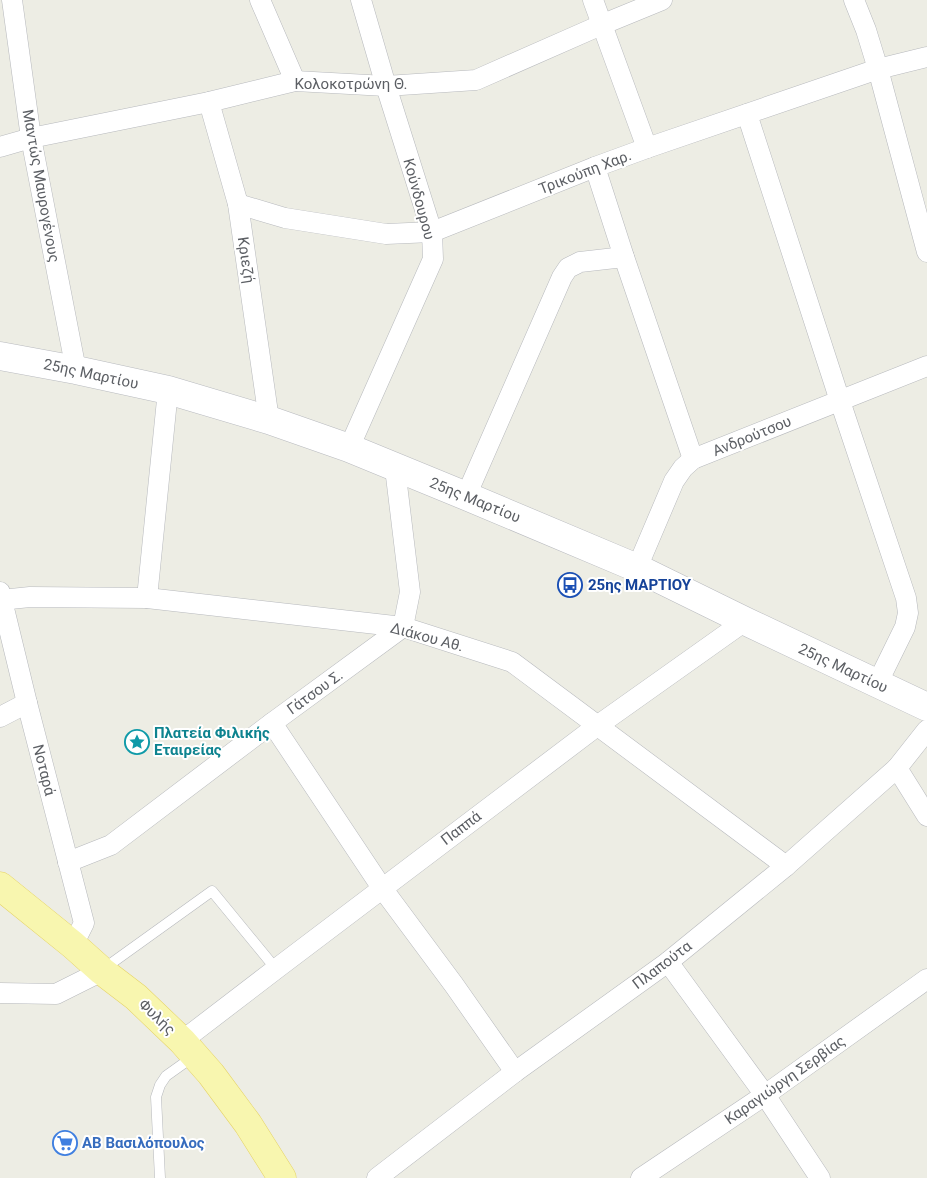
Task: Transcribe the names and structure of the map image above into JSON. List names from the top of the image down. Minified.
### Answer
{"streets":{"main road":["25ης Μαρτίου","Φυλής"],"street":["Κολοκοτρώνη Θ.","Τρικούπη Χαρ.","Μαντώς Μαυρογένους","Κούνδουρου","Κριεζή","Ανδρούτσου","Διάκου Αθ.","Γάτσου Σ.","Νοταρά","Παππά","Πλαπούτα","Καραγιώργη Σερβίας"]},"crossings":[["Κολοκοτρώνη Θ.","Μαντώς Μαυρογένους"],["Κολοκοτρώνη Θ.","Κούνδουρου"],["Κολοκοτρώνη Θ.","Κριεζή"],["Τρικούπη Χαρ.","Κούνδουρου"],["Τρικούπη Χαρ.","Κριεζή"],["Μαντώς Μαυρογένους","25ης Μαρτίου"],["Κούνδουρου","25ης Μαρτίου"],["Κριεζή","25ης Μαρτίου"],["25ης Μαρτίου","Ανδρούτσου"],["25ης Μαρτίου","Παππά"],["Διάκου Αθ.","Γάτσου Σ."],["Διάκου Αθ.","Νοταρά"],["Διάκου Αθ.","Παππά"],["Διάκου Αθ.","Πλαπούτα"],["Γάτσου Σ.","Νοταρά"],["Νοταρά","Φυλής"],["Παππά","Φυλής"]],"places":{"bus stop":["25ης ΜΑΡΤΙΟΥ"],"place":["Πλατεία Φιλικής Εταιρείας"],"supermarket":["ΑΒ Βασιλόπουλος"]}}
